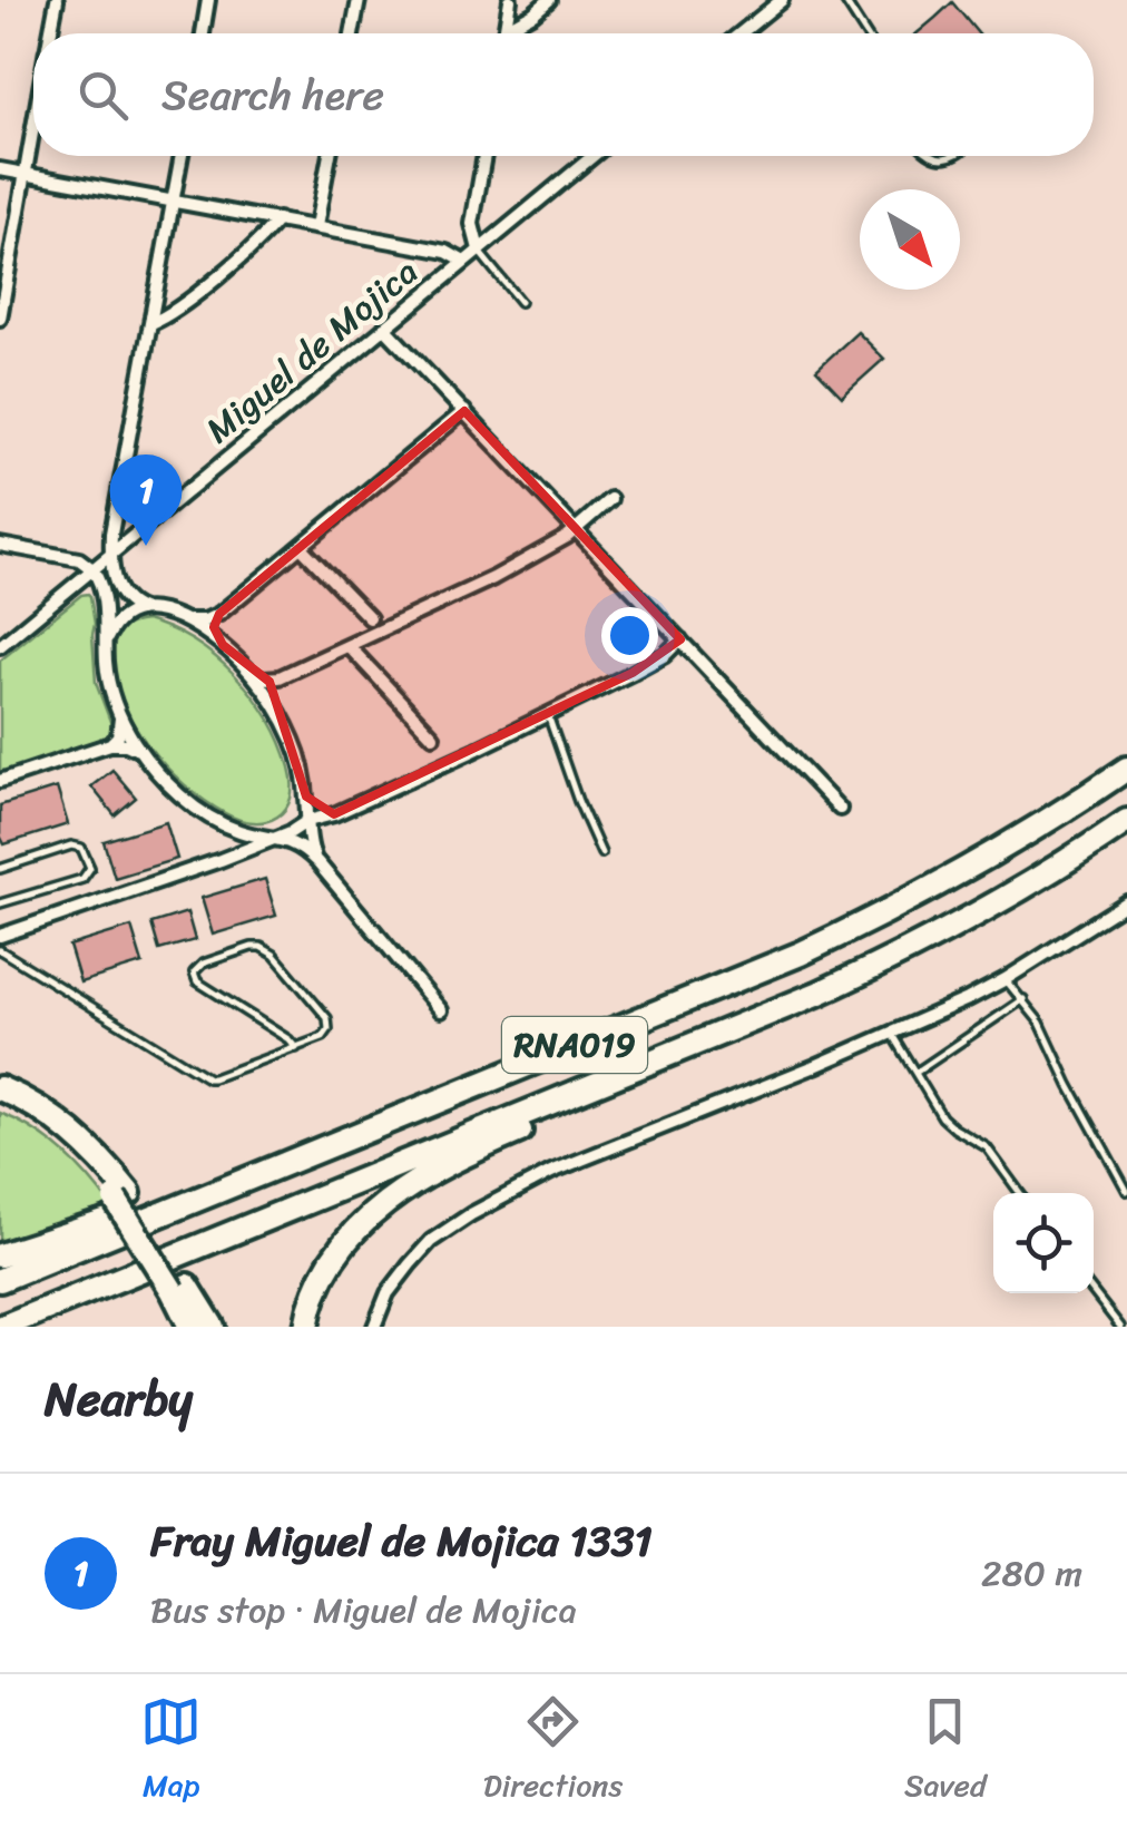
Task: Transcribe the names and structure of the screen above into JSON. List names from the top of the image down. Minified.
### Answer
{"streets":{"highway":["RNA019"],"street":["Miguel de Mojica"]},"north":"bottom right","page":{"search":"Search here","pins":"1","heading":"Nearby","list":[{"mark":"1","name":"Fray Miguel de Mojica 1331","note":"Bus stop · Miguel de Mojica","value":"280 m"}],"nav":["Map","Directions","Saved"]}}
